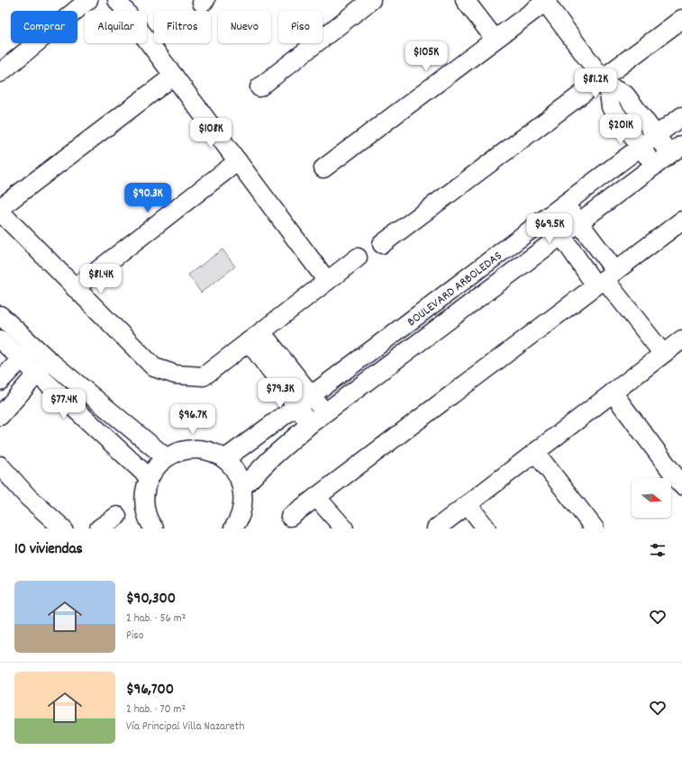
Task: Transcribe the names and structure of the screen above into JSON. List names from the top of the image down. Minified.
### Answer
{"streets":{"street":["BOULEVARD ARBOLEDAS"]},"north":"right","page":{"chip":["Comprar","Alquilar","Filtros","Nuevo","Piso"],"price":["$105K","$81.2K","$201K","$108K","$90.3K","$69.5K","$81.4K","$79.3K","$77.4K","$96.7K"],"heading":"10 viviendas","list":[{"name":"$90,300","note":"2 hab. · 56 m² · Piso"},{"name":"$96,700","note":"2 hab. · 70 m² · Vía Principal Villa Nazareth"}]}}
